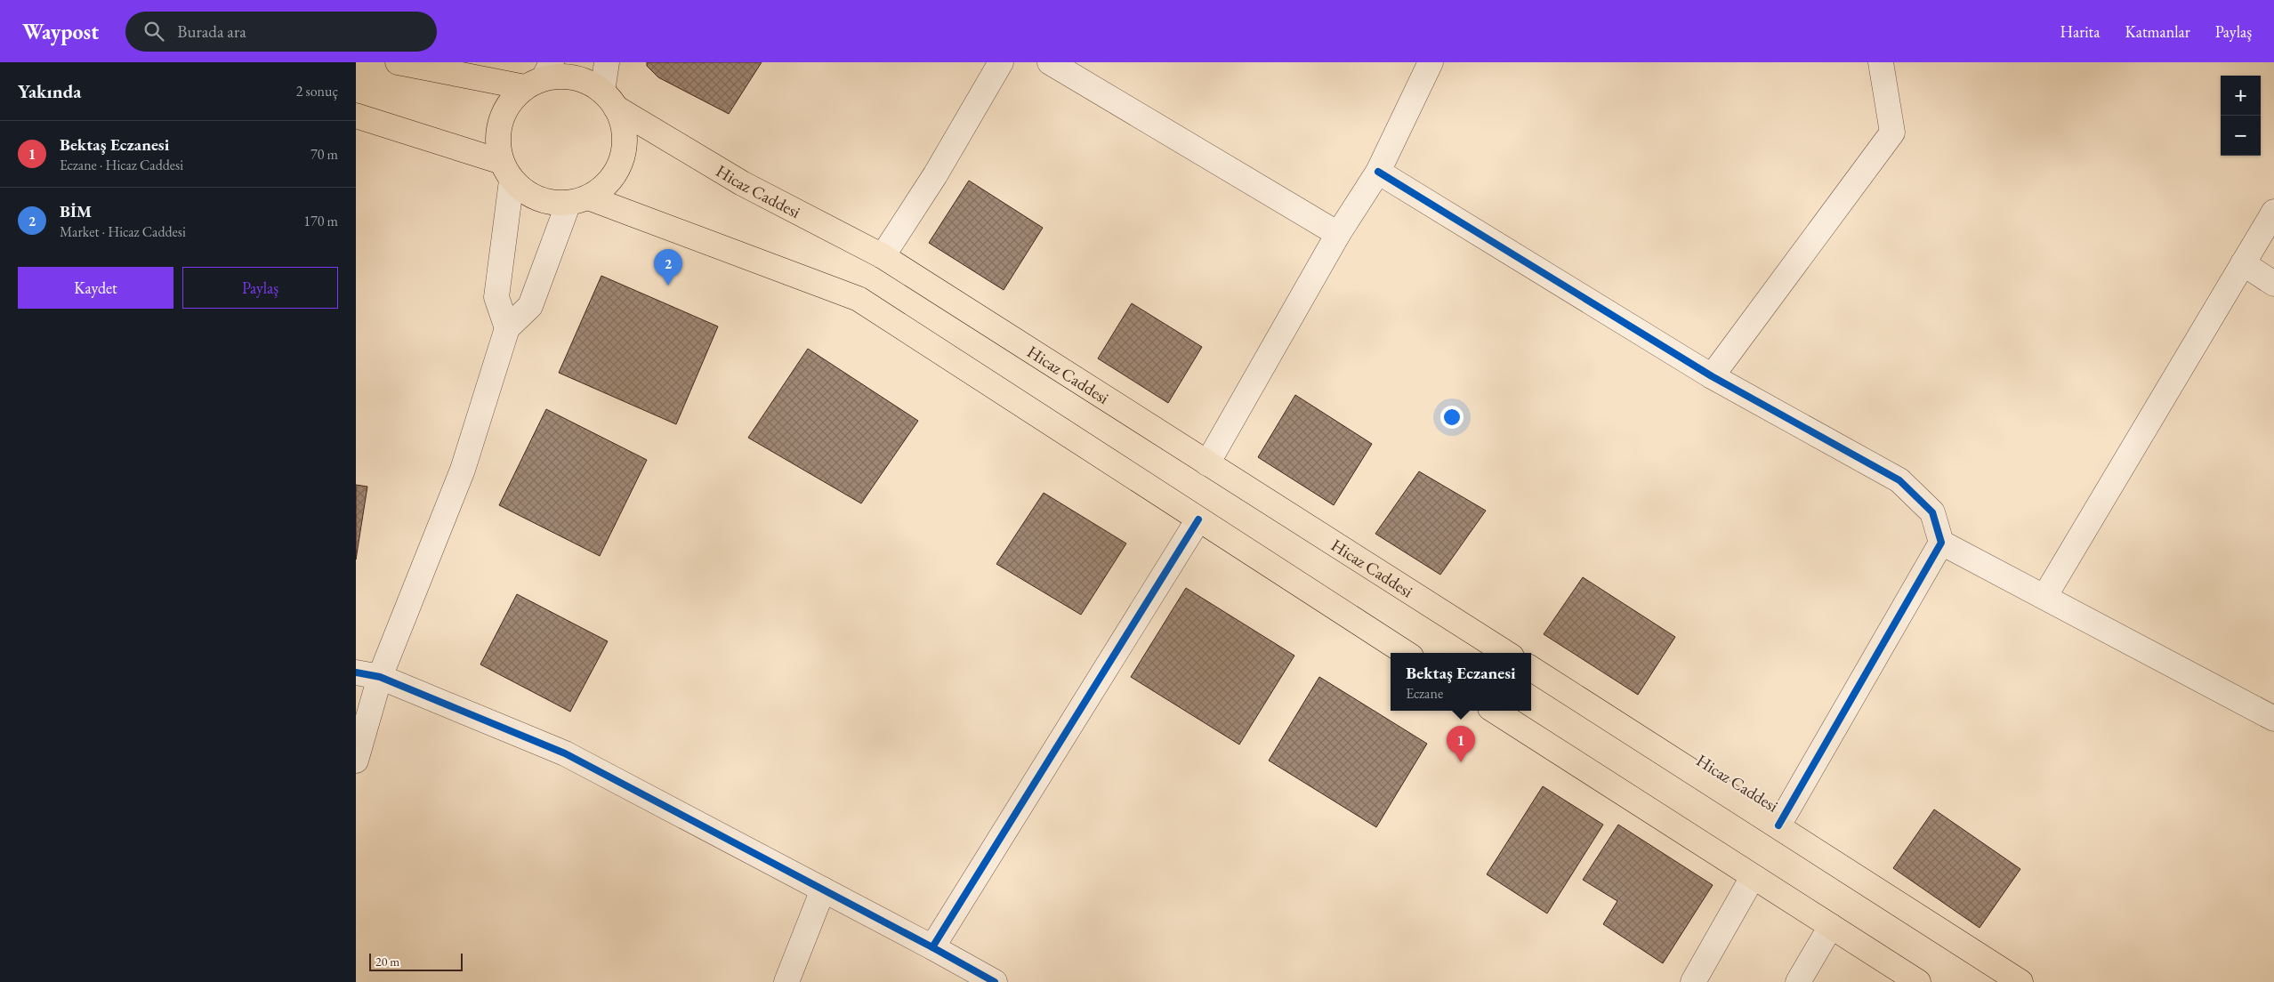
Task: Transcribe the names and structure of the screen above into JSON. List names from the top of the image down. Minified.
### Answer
{"streets":{"main road":["Hicaz Caddesi"]},"scale_bar":"20 m","page":{"header":"Waypost","search":"Burada ara","nav":["Harita","Katmanlar","Paylaş"],"heading":["Yakında","2 sonuç"],"map_buttons":["+","−"],"list":[{"mark":"1","name":"Bektaş Eczanesi","note":"Eczane · Hicaz Caddesi","value":"70 m"},{"mark":"2","name":"BİM","note":"Market · Hicaz Caddesi","value":"170 m"}],"pins":["2","1"],"buttons":["Kaydet","Paylaş"],"popup":["Bektaş Eczanesi","Eczane"],"scale":"20 m"}}
